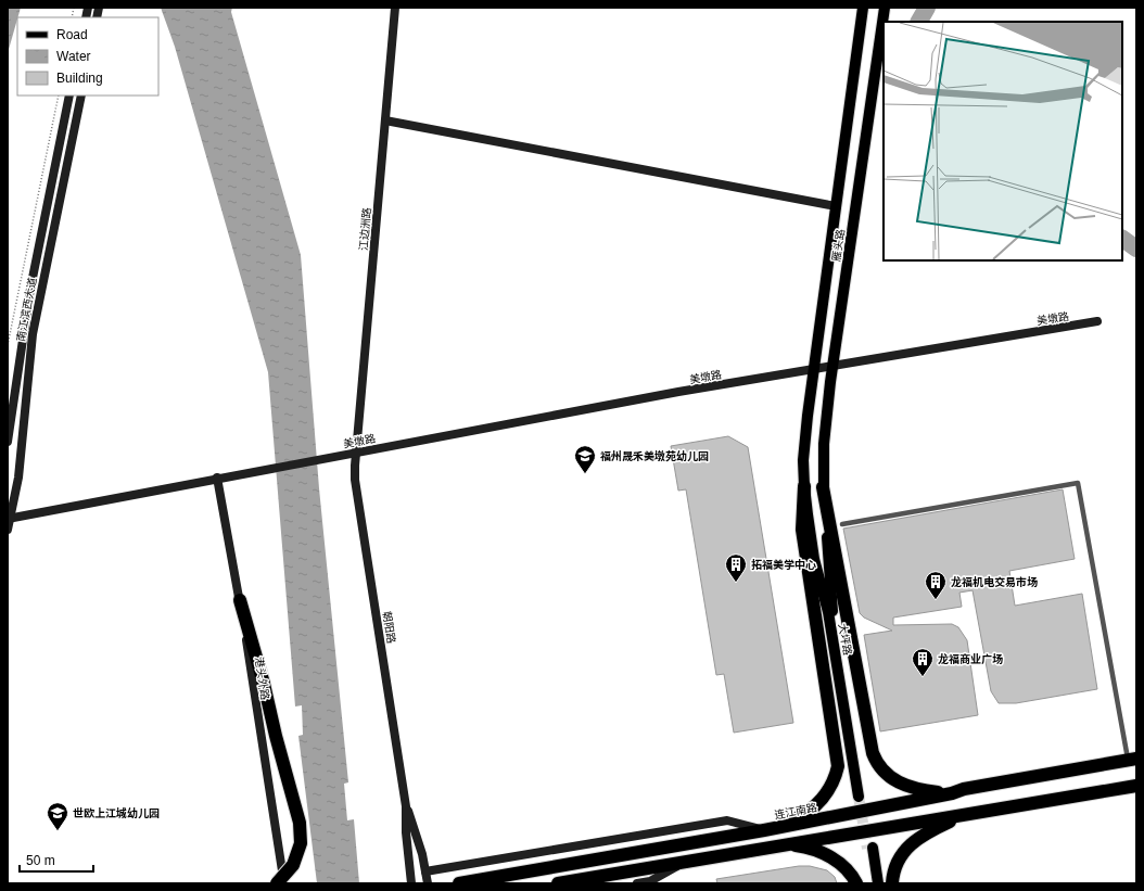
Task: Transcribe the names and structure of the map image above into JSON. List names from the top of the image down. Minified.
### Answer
{"streets":{"highway":["连江南路"],"main road":["雁头路","大坪路"],"street":["江边洲路","南江滨西大道","美墩路","朝阳路","港头外路"]},"crossings":[["江边洲路","美墩路"],["江边洲路","朝阳路"],["雁头路","美墩路"],["雁头路","大坪路"],["美墩路","朝阳路"],["美墩路","港头外路"]],"places":{"school or university":["福州晟禾美墩苑幼儿园","世欧上江城幼儿园"],"building":["拓福美学中心","龙福机电交易市场","龙福商业广场"]},"legend":["Road","Water","Building"],"scale_bar":"50 m"}
